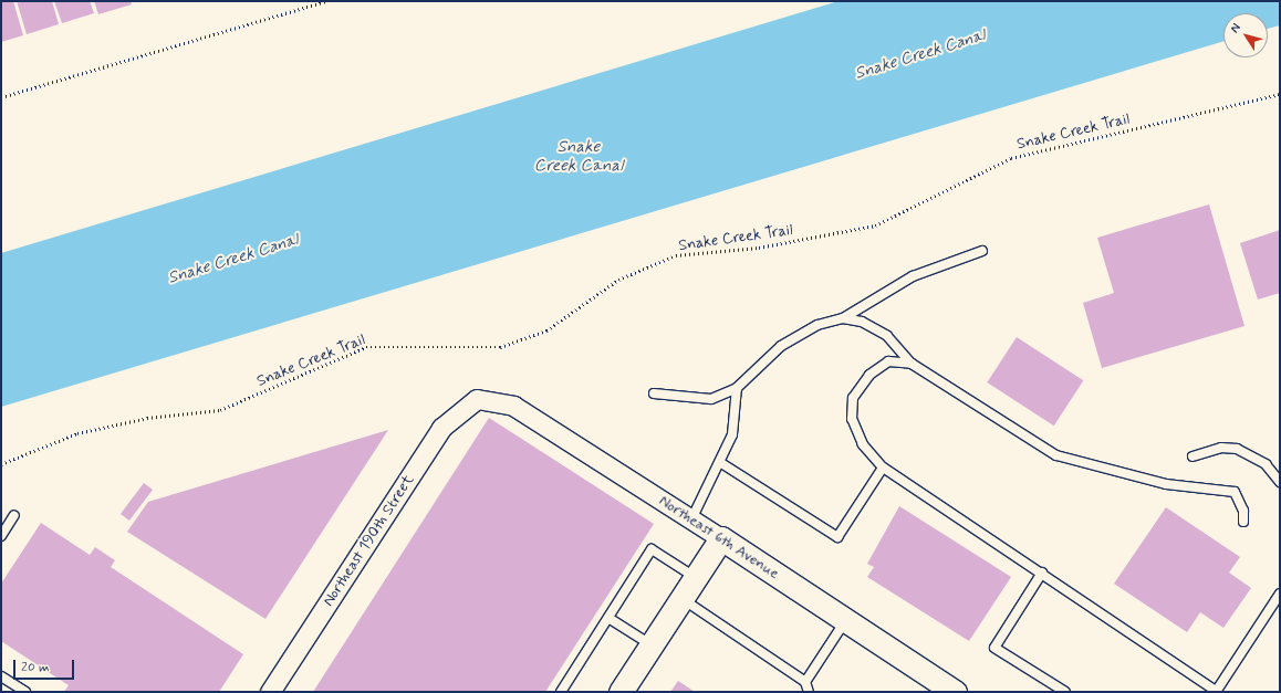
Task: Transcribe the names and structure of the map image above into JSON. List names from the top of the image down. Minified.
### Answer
{"streets":{"street":["Northeast 6th Avenue","Northeast 190th Street"],"path":["Snake Creek Trail"]},"crossings":[["Northeast 6th Avenue","Northeast 190th Street"]],"water":["Snake Creek Canal"],"scale_bar":"20 m","north":"top left"}
